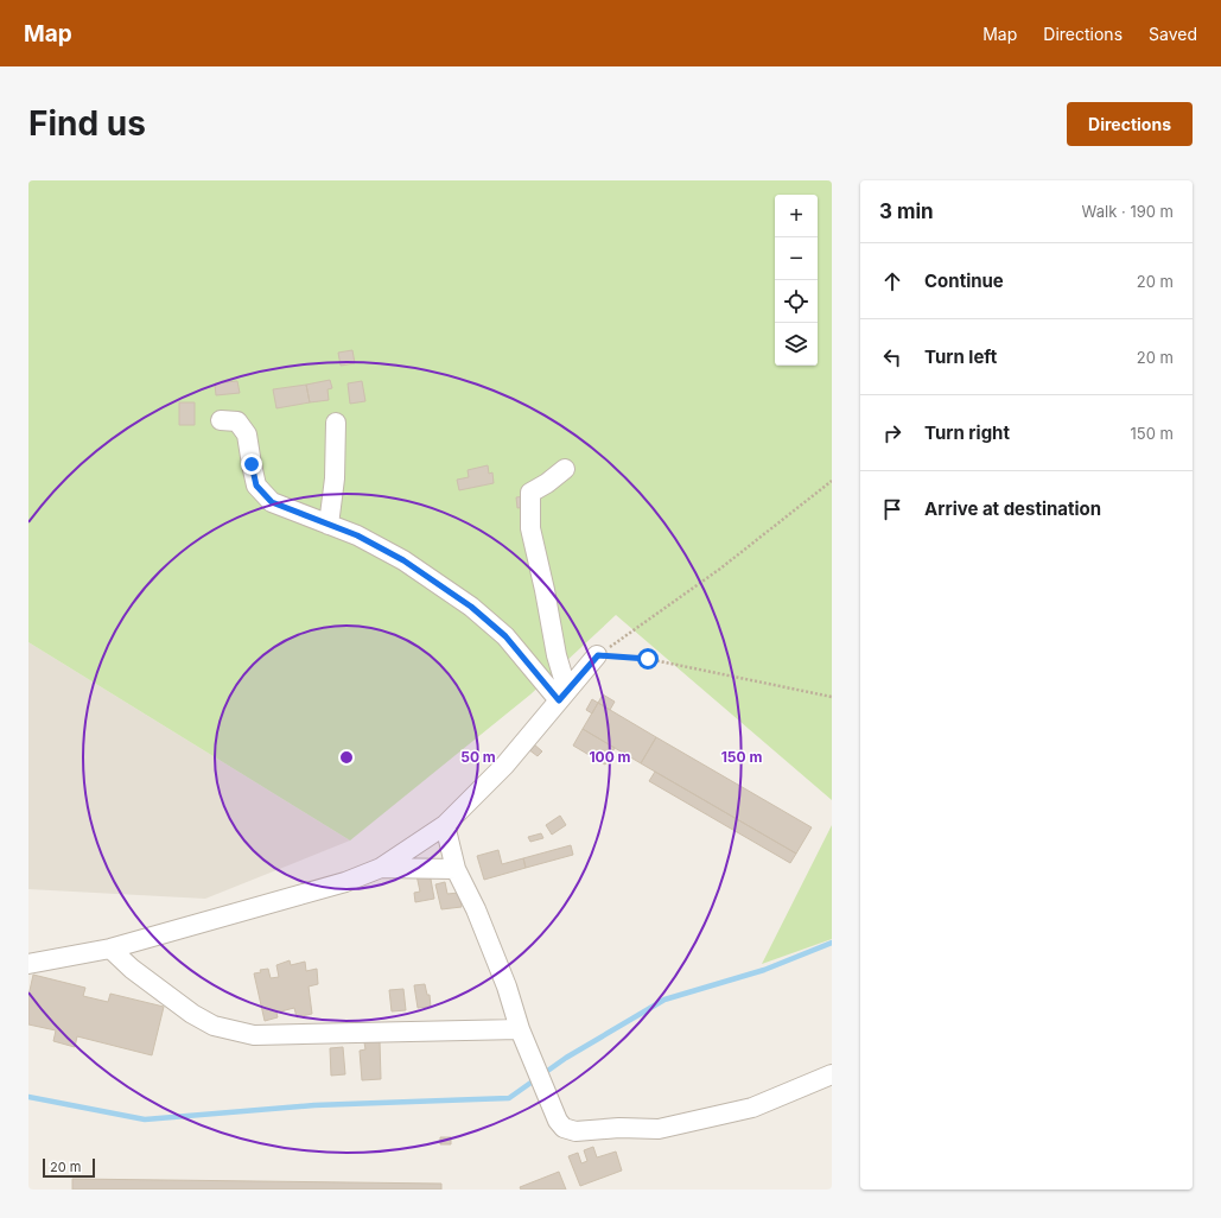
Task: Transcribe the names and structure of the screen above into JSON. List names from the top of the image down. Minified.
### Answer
{"scale_bar":"20 m","page":{"header":"Map","nav":["Map","Directions","Saved"],"buttons":"Directions","title":"Find us","heading":["3 min","Walk · 190 m"],"map_buttons":["+","−"],"list":[["Continue","20 m"],["Turn left","20 m"],["Turn right","150 m"],"Arrive at destination"],"scale":"20 m"},"rings":["50 m","100 m","150 m"]}
